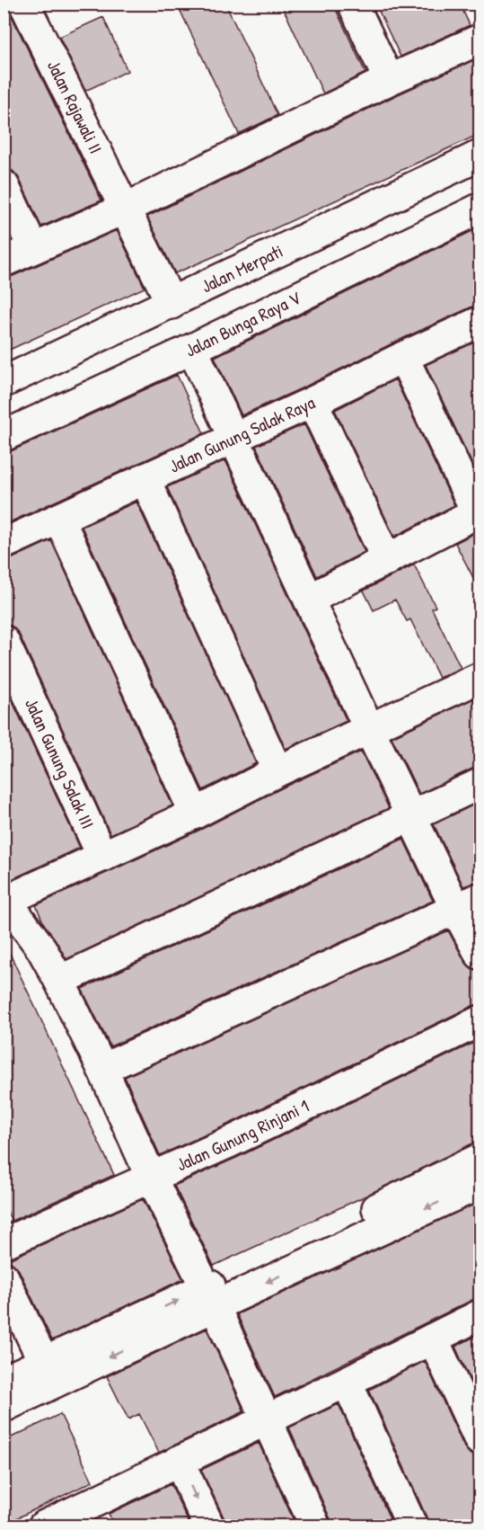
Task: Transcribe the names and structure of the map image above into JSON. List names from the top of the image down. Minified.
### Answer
{"streets":{"street":["Jalan Rajawali II","Jalan Merpati","Jalan Bunga Raya V","Jalan Gunung Salak Raya","Jalan Gunung Salak III","Jalan Gunung Rinjani 1"]},"crossings":[["Jalan Rajawali II","Jalan Merpati"]]}
